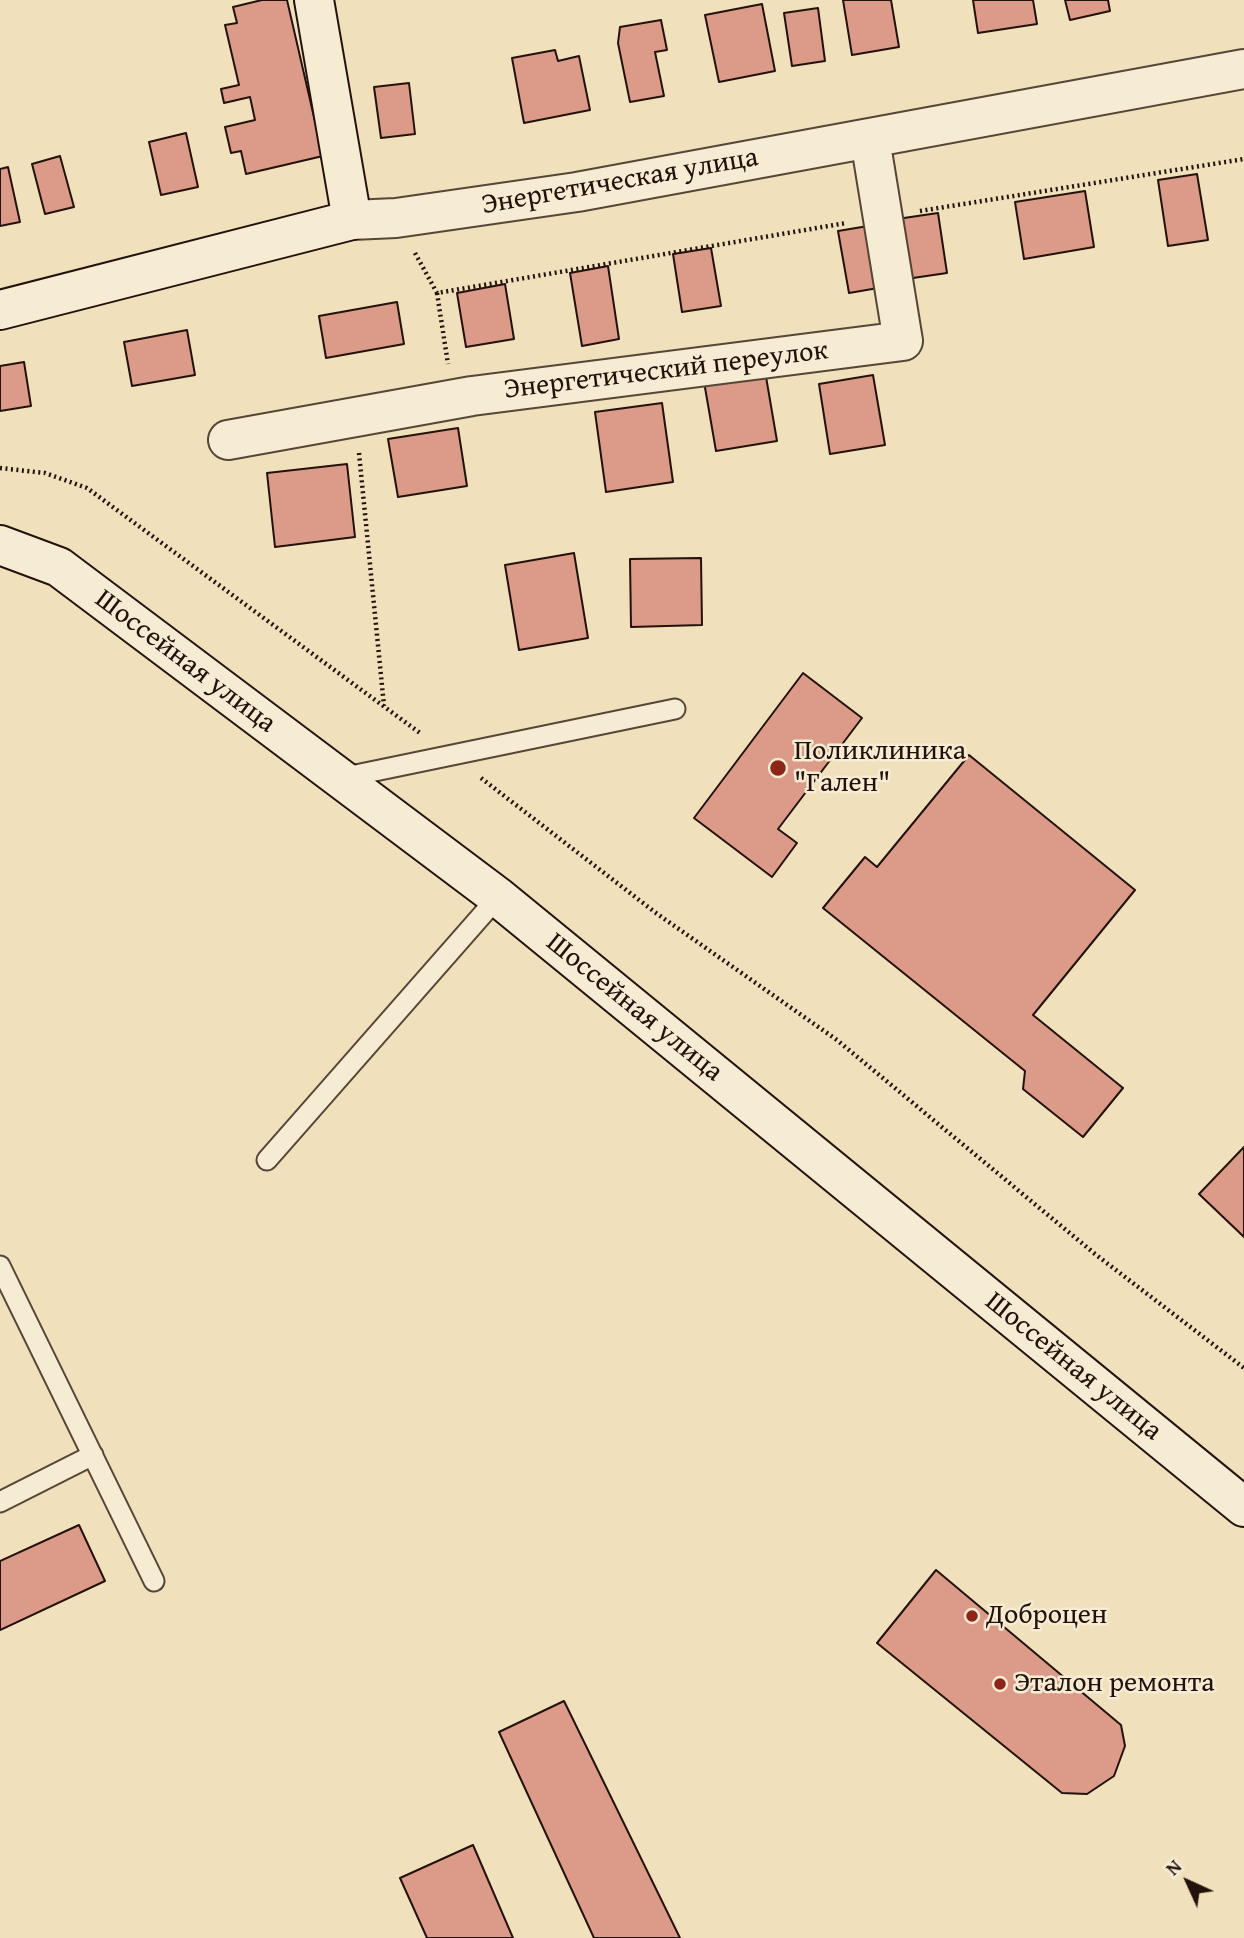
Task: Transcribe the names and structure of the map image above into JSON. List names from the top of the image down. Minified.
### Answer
{"streets":{"street":["Энергетическая улица","Энергетический переулок","Шоссейная улица"]},"crossings":[["Энергетическая улица","Энергетический переулок"]],"places":["Поликлиника \"Гален\"","Доброцен","Эталон ремонта"],"north":"top left"}
